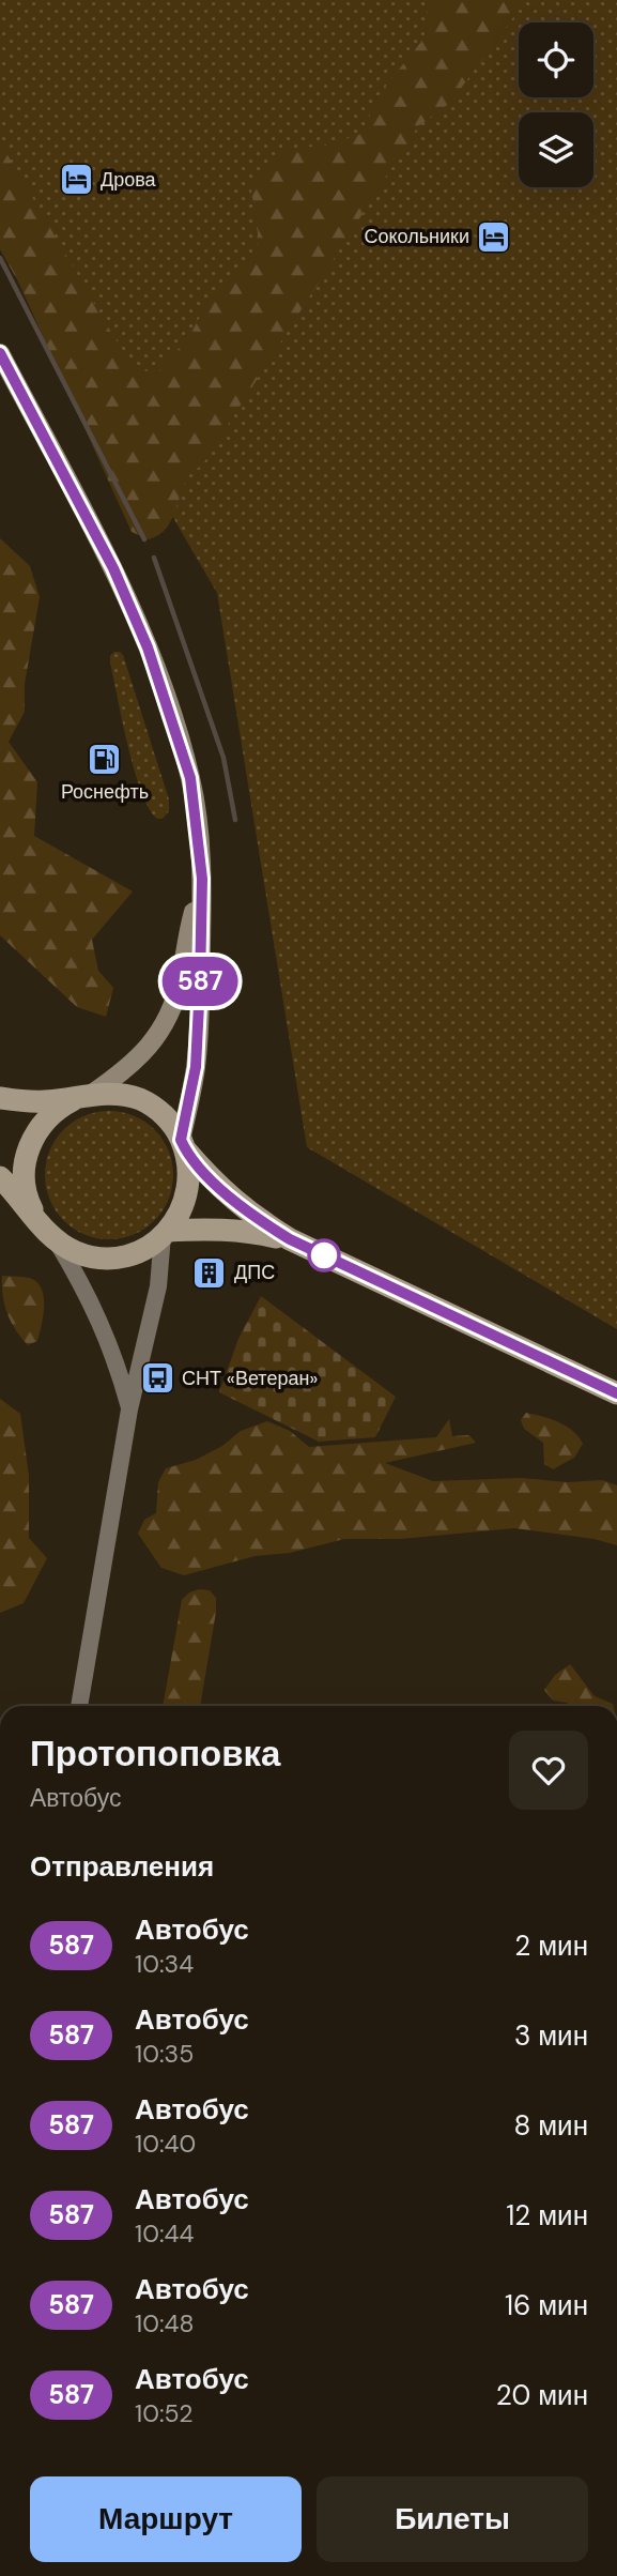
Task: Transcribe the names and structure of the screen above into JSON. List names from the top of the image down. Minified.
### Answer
{"places":{"hotel":["Дрова","Сокольники"],"fuel station":["Роснефть"],"building":["ДПС"],"bus stop":["СНТ «Ветеран»"]},"lines":["bus line 587"],"page":{"on_map":"587","heading":[["Протопоповка","Автобус"],"Отправления"],"list":[{"mark":"587","name":"Автобус","note":"10:34","value":"2 мин"},{"mark":"587","name":"Автобус","note":"10:35","value":"3 мин"},{"mark":"587","name":"Автобус","note":"10:40","value":"8 мин"},{"mark":"587","name":"Автобус","note":"10:44","value":"12 мин"},{"mark":"587","name":"Автобус","note":"10:48","value":"16 мин"},{"mark":"587","name":"Автобус","note":"10:52","value":"20 мин"}],"buttons":["Маршрут","Билеты"]}}
